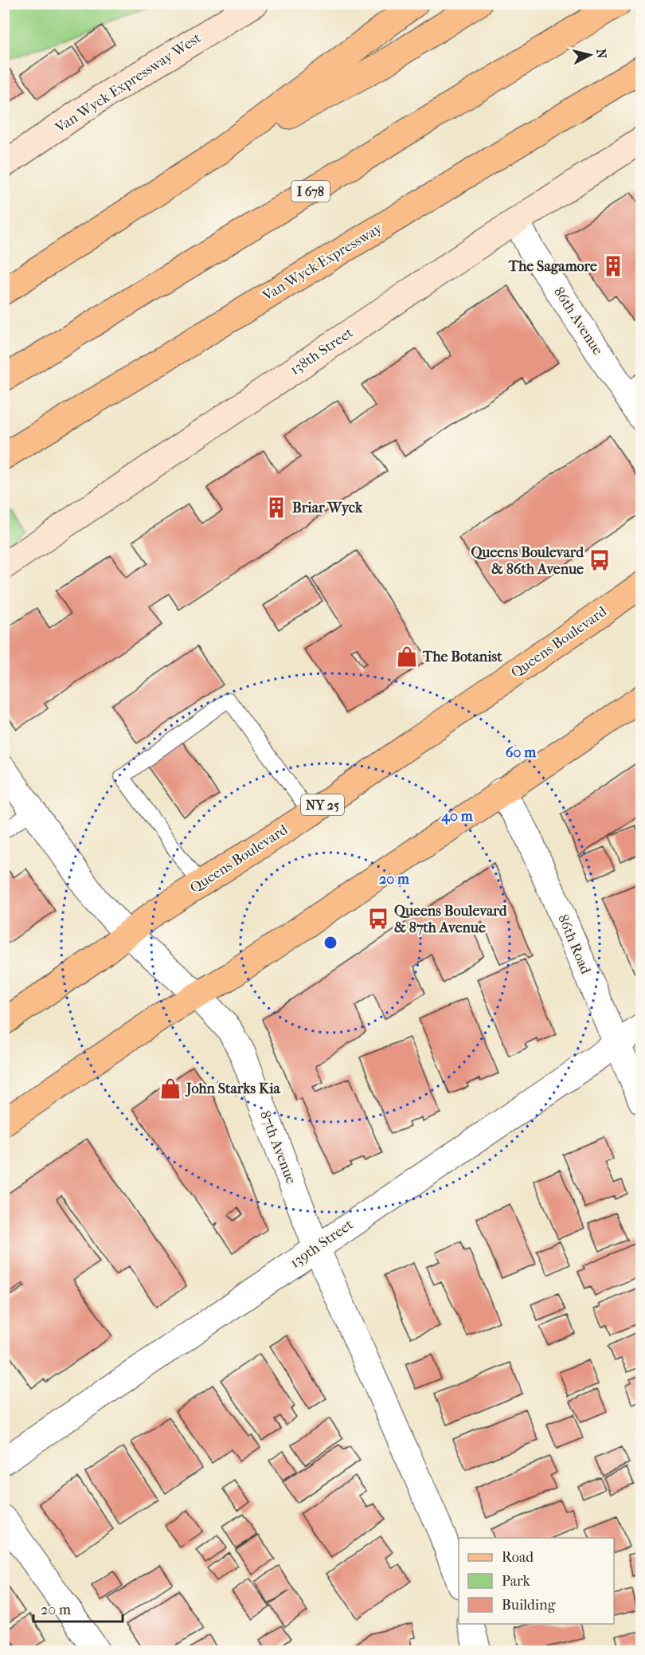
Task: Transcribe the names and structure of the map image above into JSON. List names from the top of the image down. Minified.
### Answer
{"streets":{"main road":["Van Wyck Expressway West","I 678","Van Wyck Expressway","138th Street","Queens Boulevard","NY 25"],"street":["86th Avenue","86th Road","87th Avenue","139th Street"]},"crossings":[["86th Avenue","138th Street"],["Queens Boulevard","87th Avenue"],["86th Road","139th Street"],["87th Avenue","139th Street"]],"places":{"building":["The Sagamore","Briar Wyck"],"bus stop":["Queens Boulevard & 86th Avenue","Queens Boulevard & 87th Avenue"],"shop":["The Botanist","John Starks Kia"]},"legend":["Road","Park","Building"],"scale_bar":"20 m","north":"right","rings":["60 m","40 m","20 m"]}
